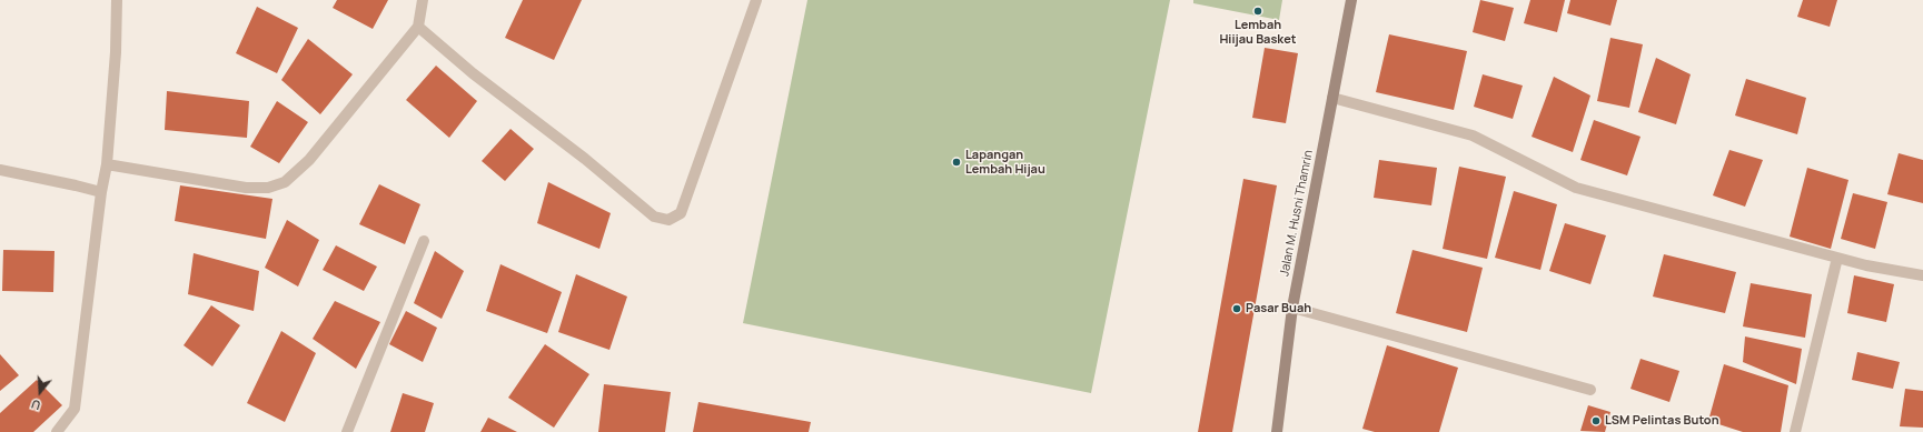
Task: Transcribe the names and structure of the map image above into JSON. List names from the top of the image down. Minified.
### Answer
{"streets":{"main road":["Jalan M. Husni Thamrin"]},"places":["Lembah Hiijau Basket","Lapangan Lembah Hijau","Pasar Buah","LSM Pelintas Buton"],"north":"bottom"}
